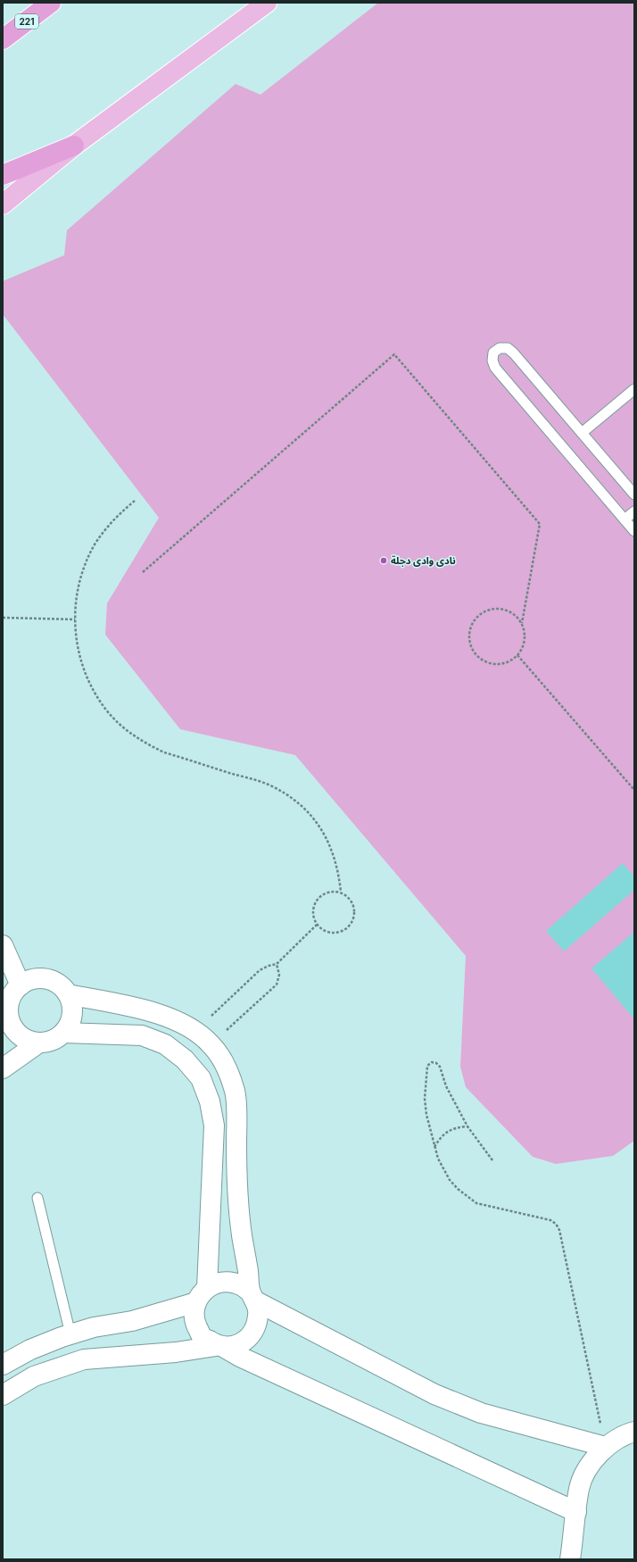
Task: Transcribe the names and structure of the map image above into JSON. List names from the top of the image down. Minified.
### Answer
{"streets":{"highway":["221"]},"places":["نادى وادى دجلة"]}
